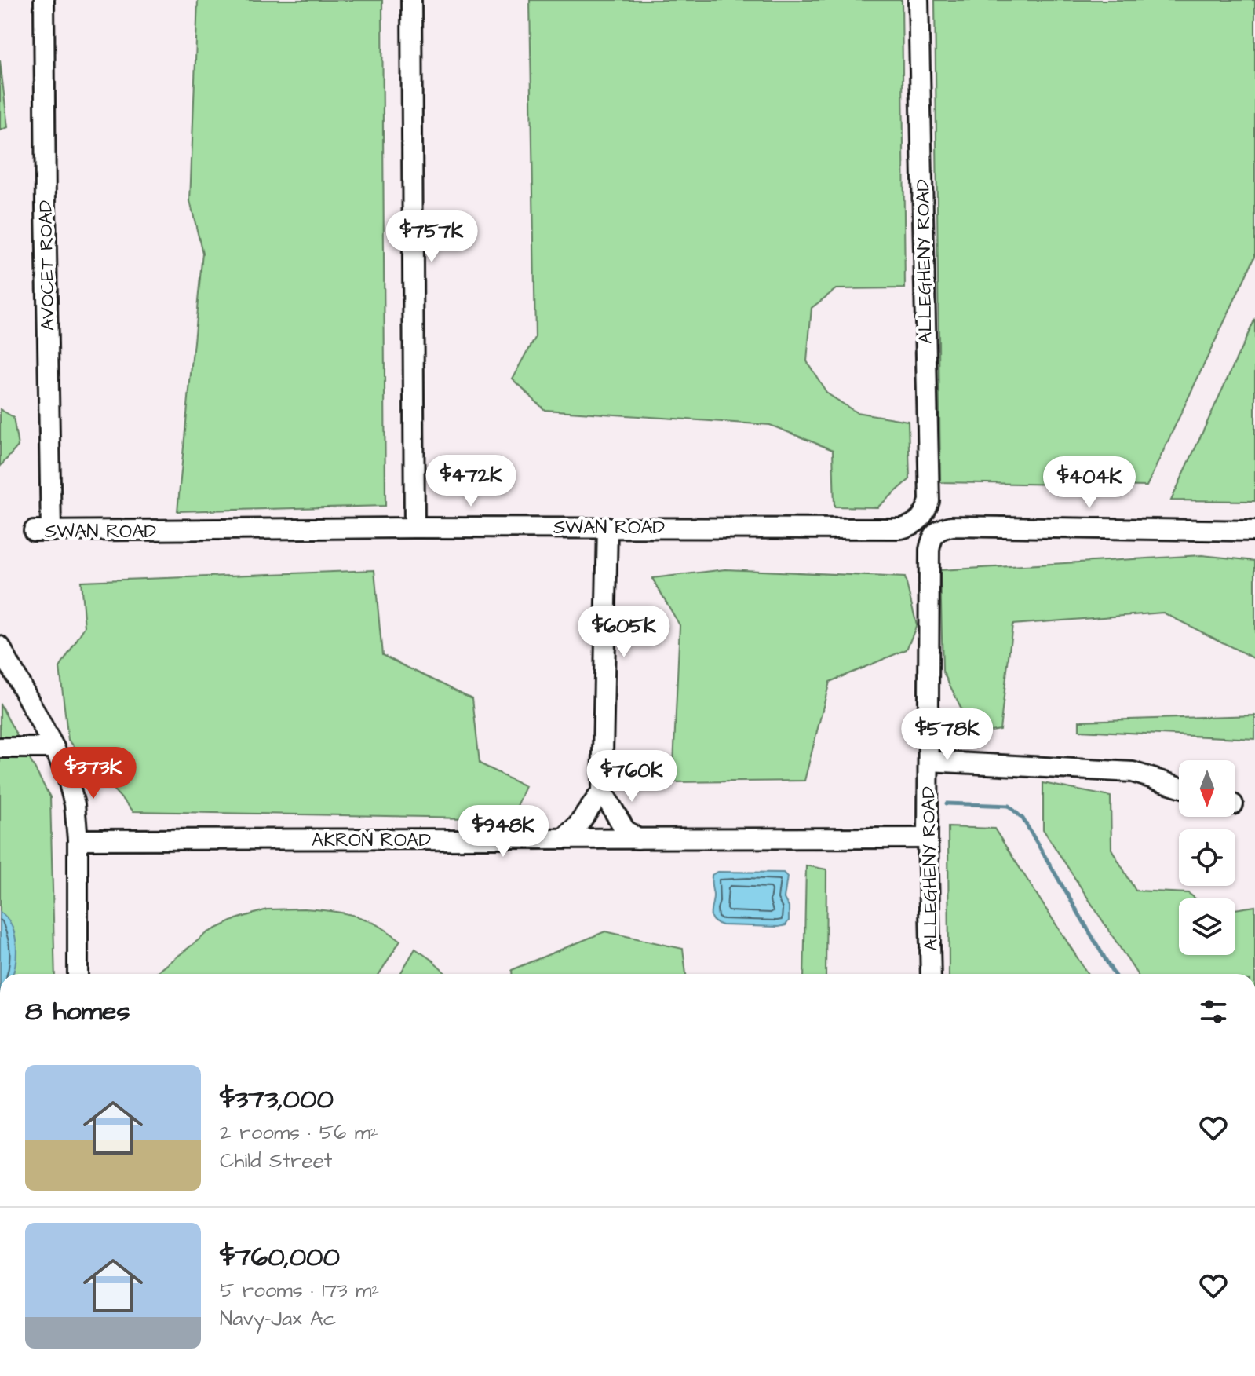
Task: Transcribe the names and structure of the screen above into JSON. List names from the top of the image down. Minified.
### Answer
{"streets":{"street":["ALLEGHENY ROAD","AVOCET ROAD","SWAN ROAD","AKRON ROAD"]},"crossings":[["ALLEGHENY ROAD","SWAN ROAD"],["ALLEGHENY ROAD","AKRON ROAD"],["AVOCET ROAD","SWAN ROAD"]],"north":"bottom","page":{"price":["$757K","$472K","$404K","$605K","$578K","$373K","$760K","$948K"],"heading":"8 homes","list":[{"name":"$373,000","note":"2 rooms · 56 m² · Child Street"},{"name":"$760,000","note":"5 rooms · 173 m² · Navy-Jax Ac"}]}}
